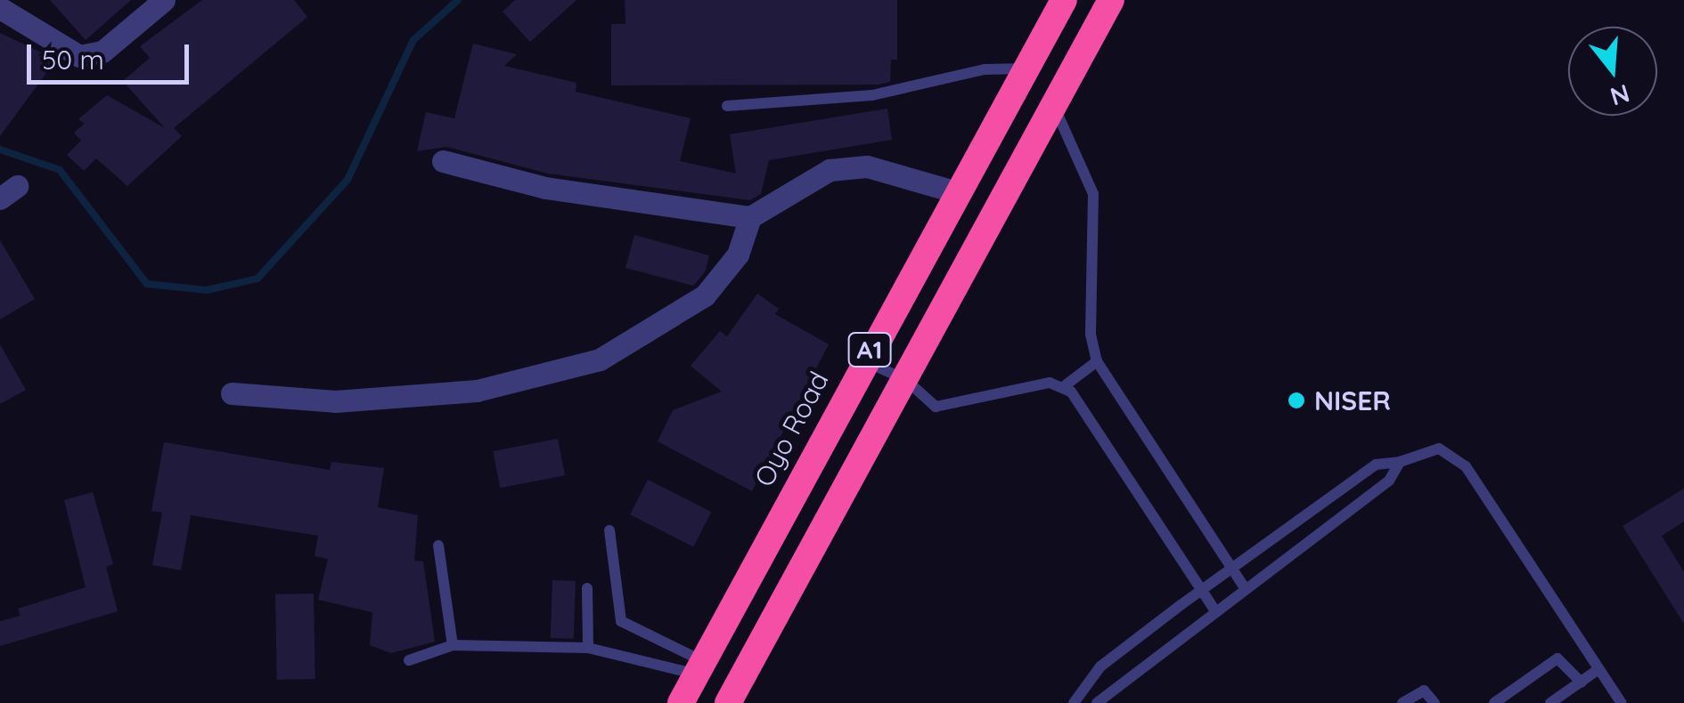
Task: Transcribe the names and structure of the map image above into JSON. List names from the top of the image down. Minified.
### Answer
{"streets":{"highway":["A1","Oyo Road"]},"places":["NISER"],"scale_bar":"50 m","north":"bottom"}
